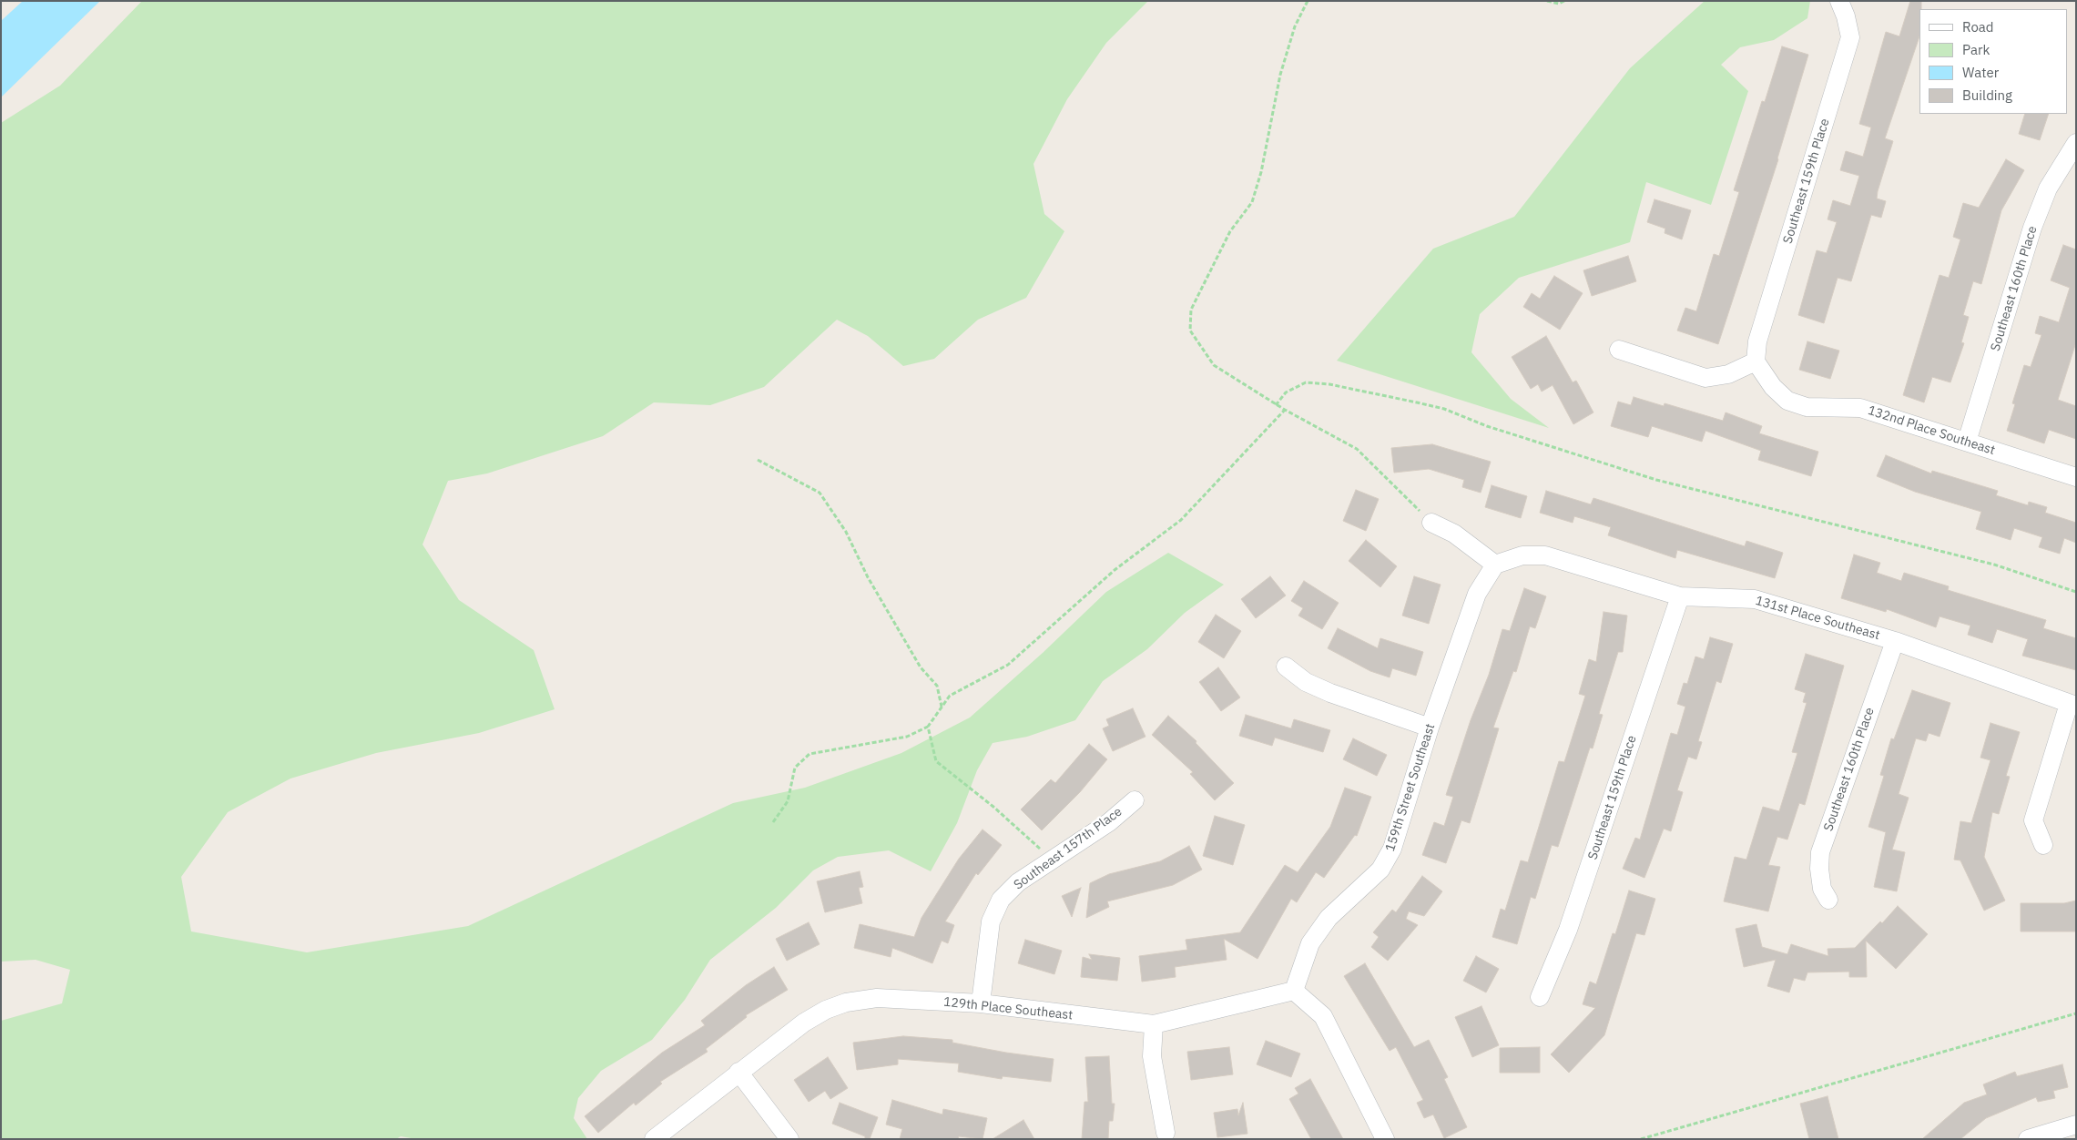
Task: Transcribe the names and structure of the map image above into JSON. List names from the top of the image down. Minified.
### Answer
{"streets":{"street":["Southeast 159th Place","Southeast 160th Place","132nd Place Southeast","131st Place Southeast","159th Street Southeast","Southeast 157th Place","129th Place Southeast"]},"crossings":[["Southeast 159th Place","132nd Place Southeast"],["Southeast 159th Place","131st Place Southeast"],["Southeast 160th Place","132nd Place Southeast"],["Southeast 160th Place","131st Place Southeast"],["131st Place Southeast","159th Street Southeast"],["159th Street Southeast","129th Place Southeast"],["Southeast 157th Place","129th Place Southeast"]],"legend":["Road","Park","Water","Building"]}
